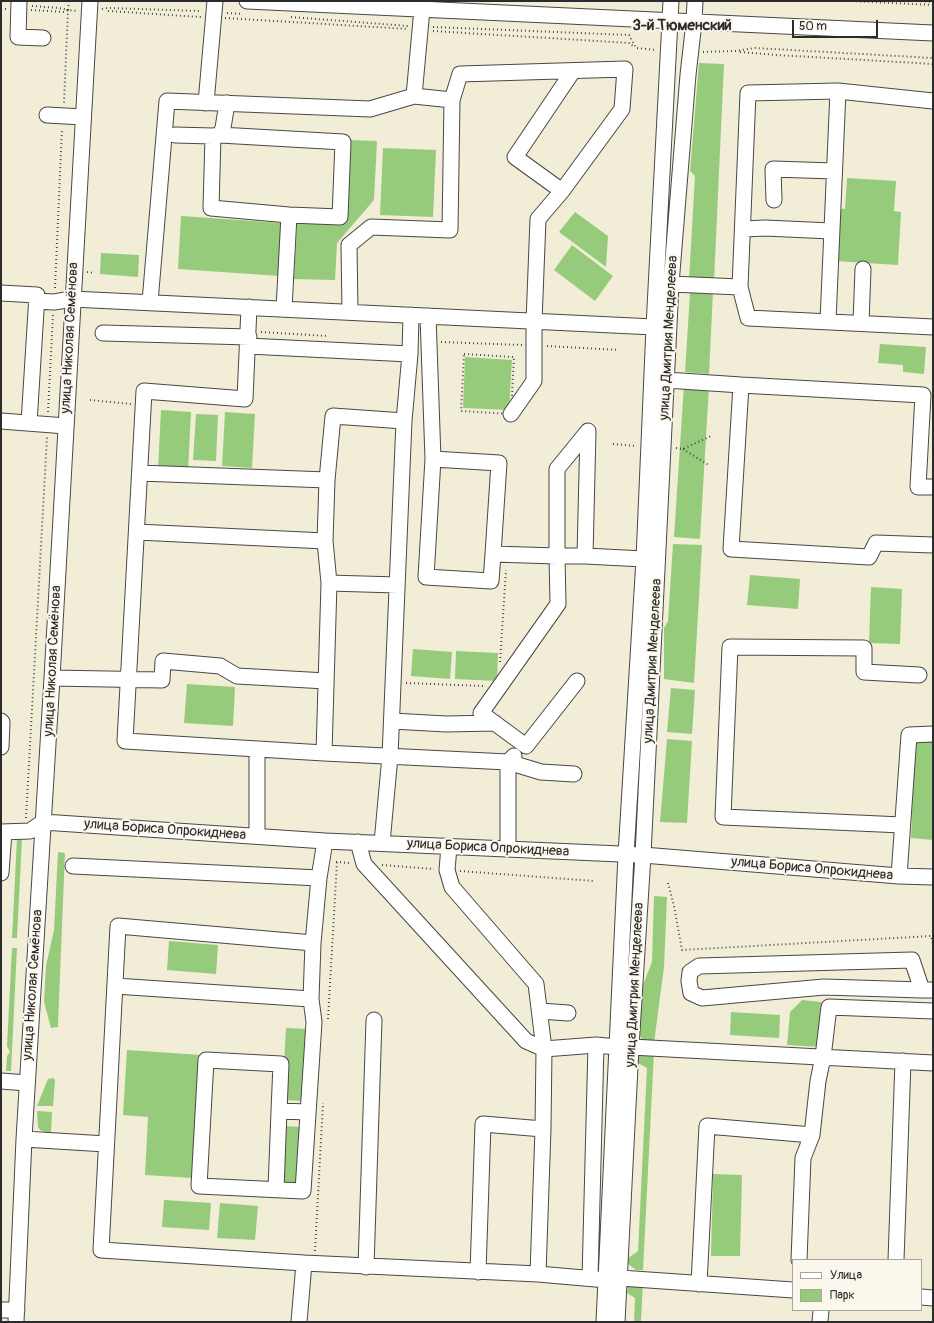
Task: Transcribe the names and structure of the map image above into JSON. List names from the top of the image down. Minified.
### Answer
{"streets":{"street":["улица Николая Семёнова","улица Дмитрия Менделеева","улица Бориса Опрокиднева"]},"crossings":[["улица Николая Семёнова","улица Бориса Опрокиднева"],["улица Дмитрия Менделеева","улица Бориса Опрокиднева"]],"districts":["3-й Тюменский"],"legend":["Улица","Парк"],"scale_bar":"50 m"}
